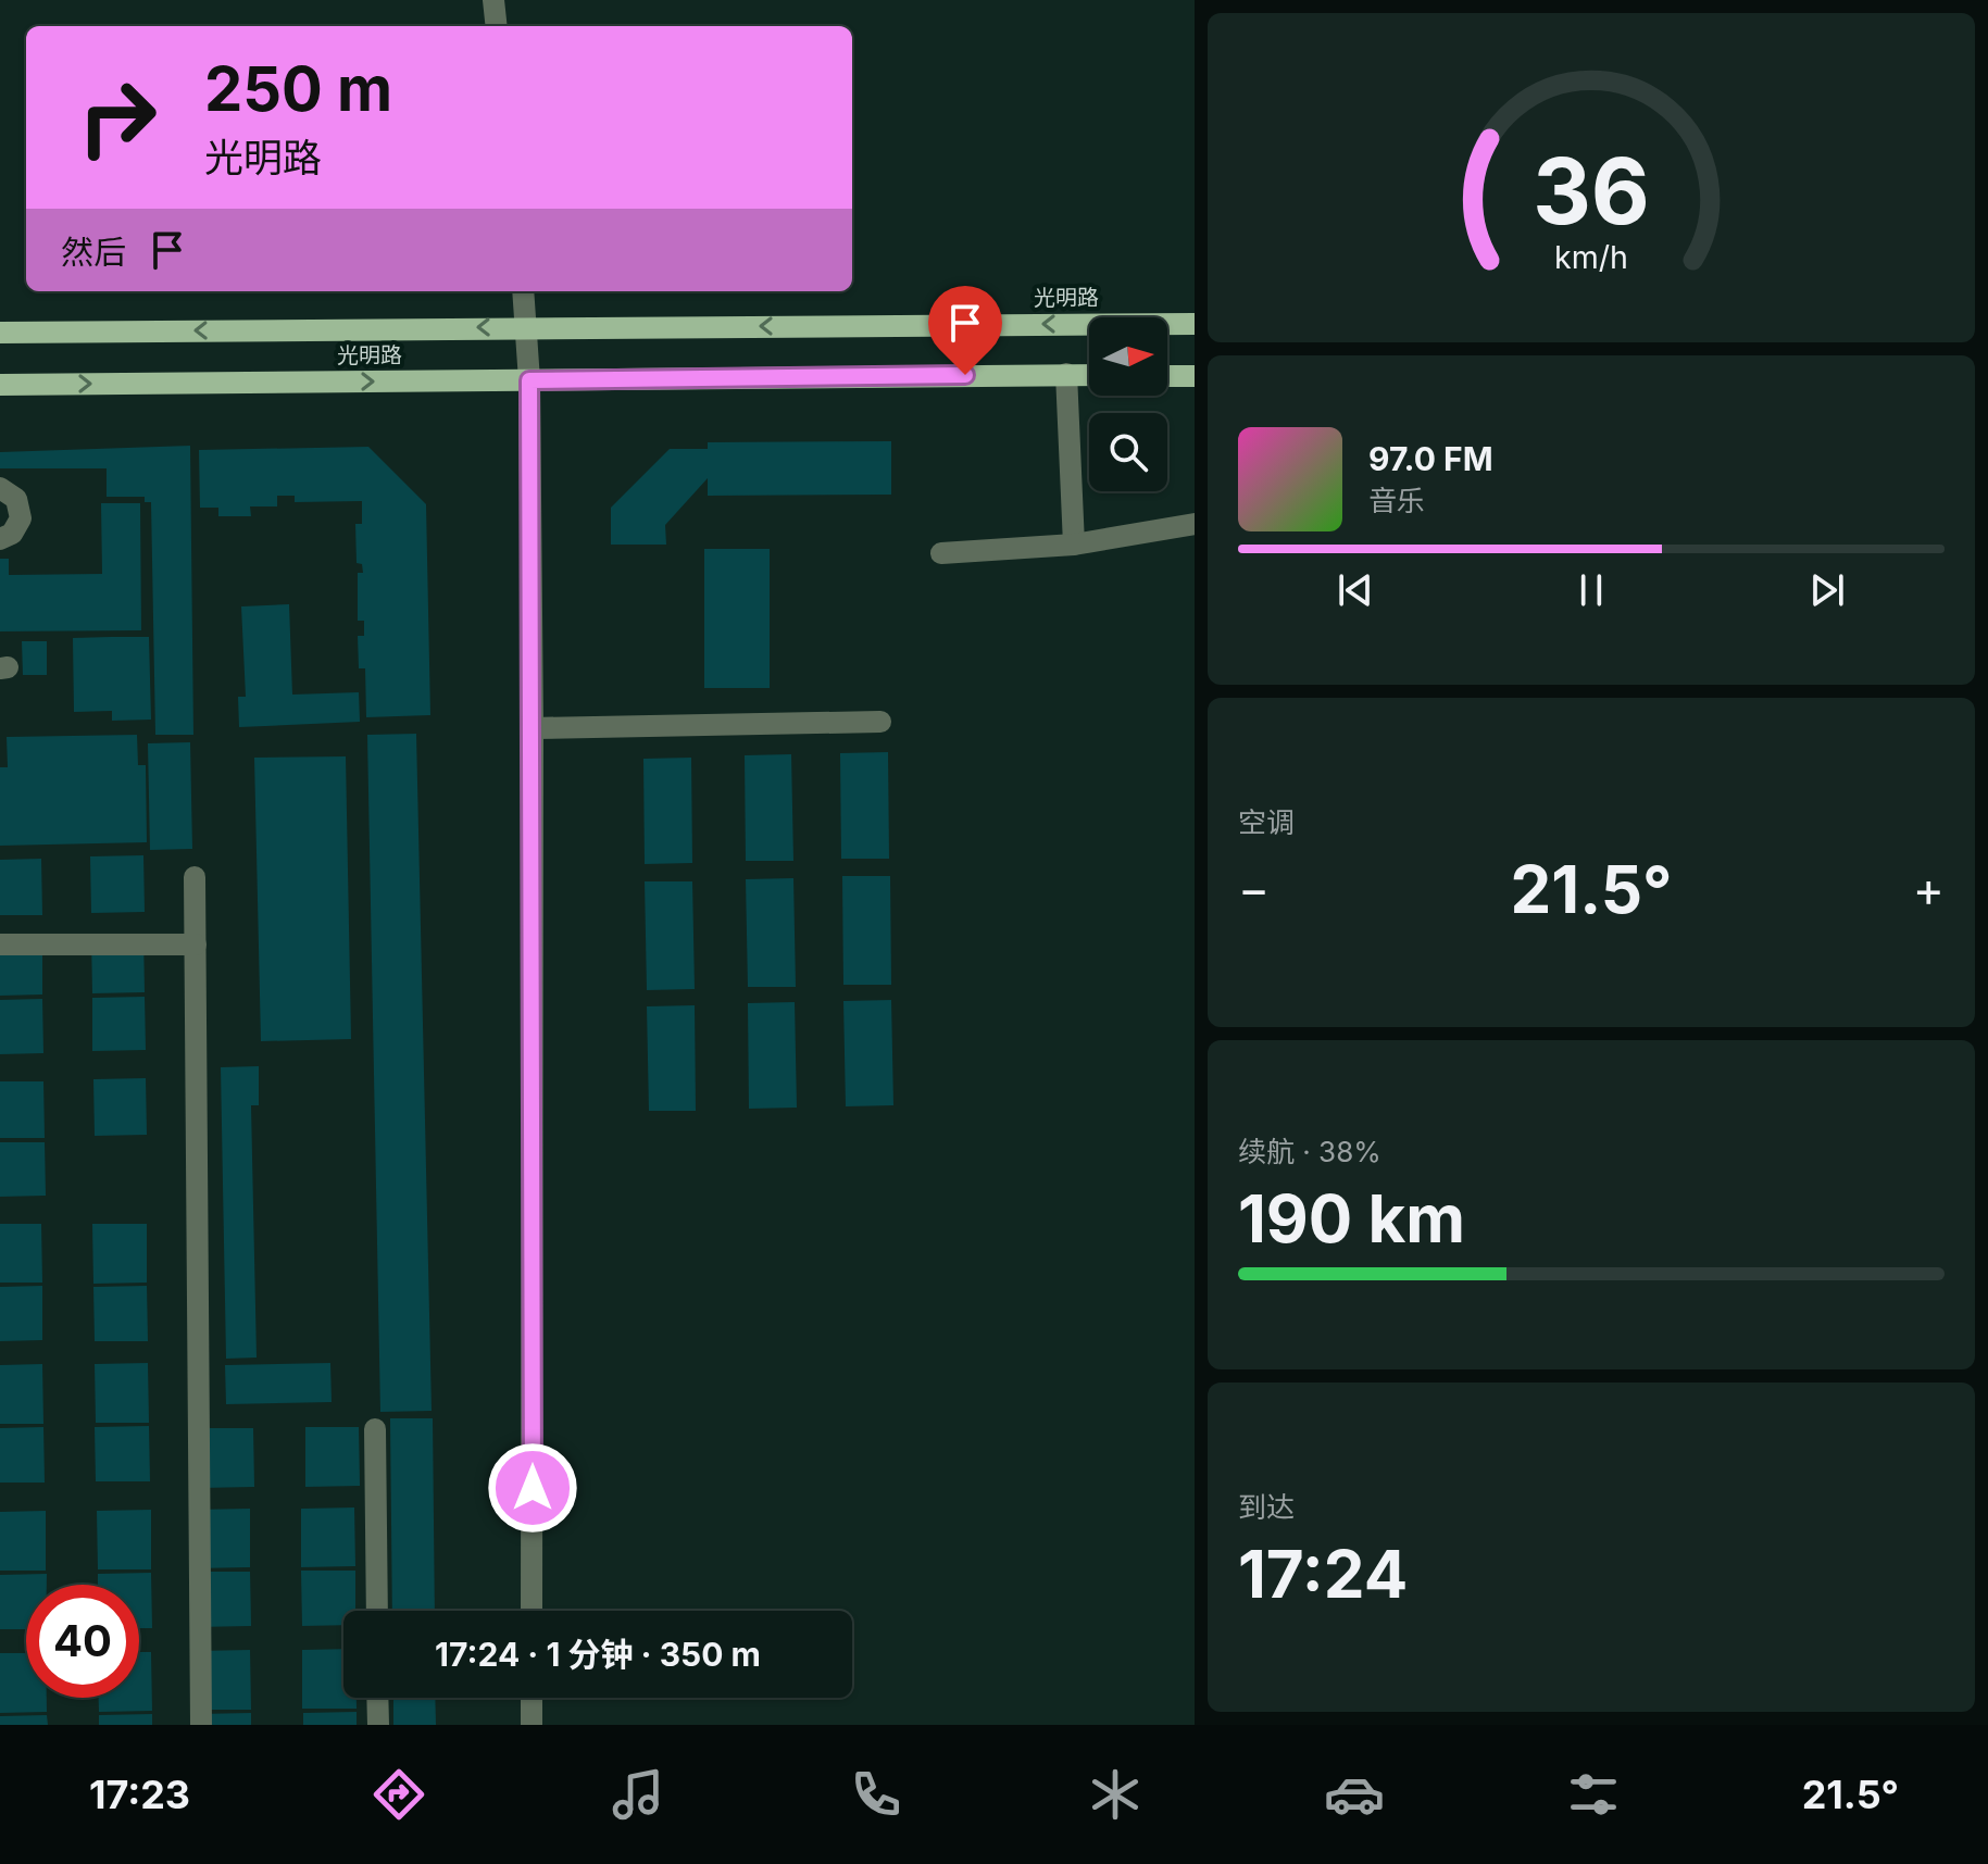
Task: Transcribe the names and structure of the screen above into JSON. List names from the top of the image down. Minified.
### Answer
{"streets":{"main road":["光明路"]},"north":"right","page":{"turn":["250 m","光明路"],"then":"然后","song":["97.0 FM","音乐"],"tile":["空调",["续航 · 38%","190 km"],["到达","17:24"]],"heat":["−","21.5°","+"],"limit":"40","trip":"17:24 · 1 分钟 · 350 m","tabs":["17:23","21.5°"],"gauge":["36","km/h"]}}
